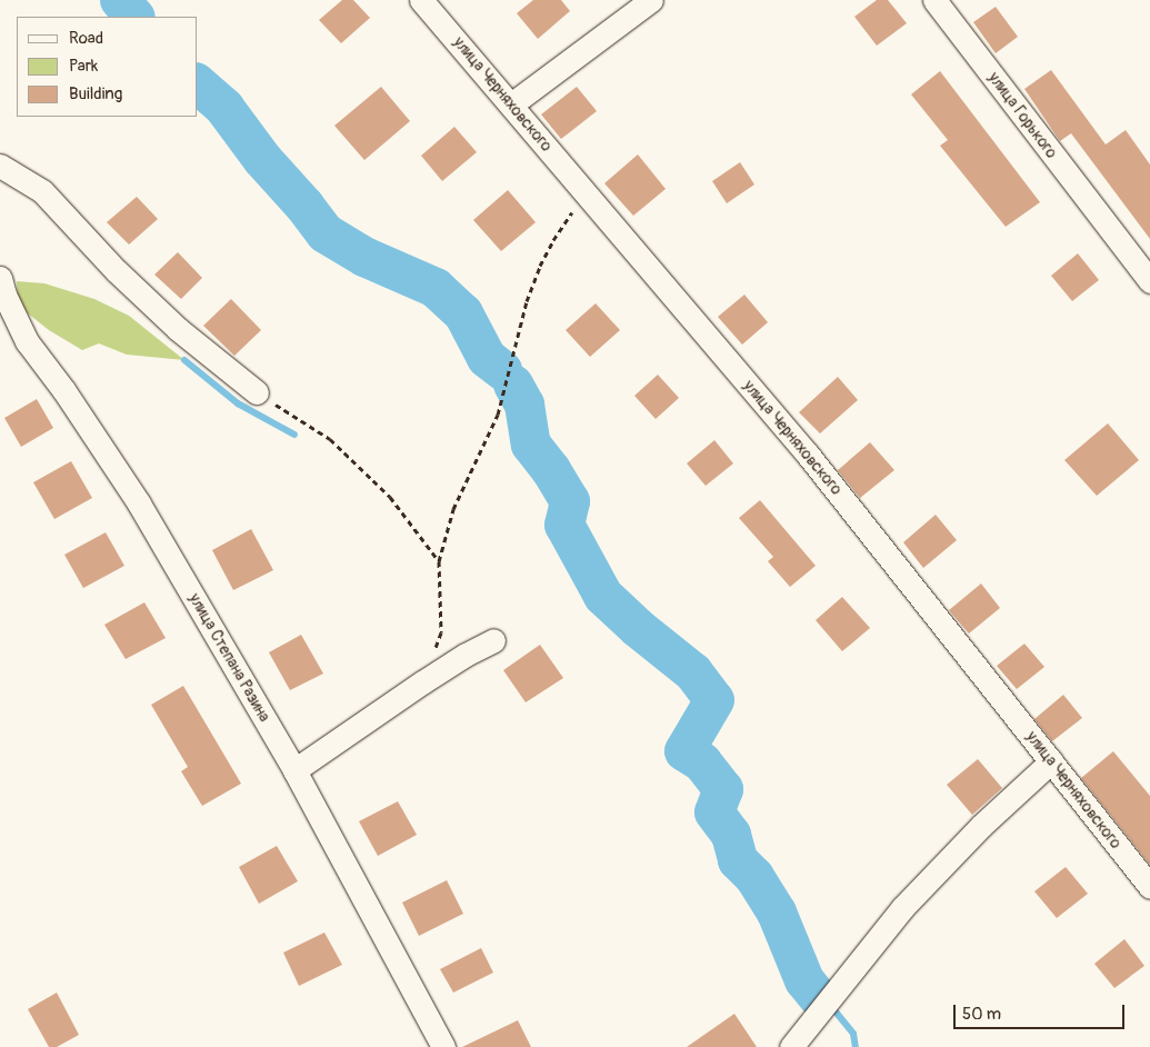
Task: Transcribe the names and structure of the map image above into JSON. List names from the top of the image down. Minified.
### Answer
{"streets":{"street":["улица Черняховского","улица Горького","улица Степана Разина"]},"legend":["Road","Park","Building"],"scale_bar":"50 m"}
